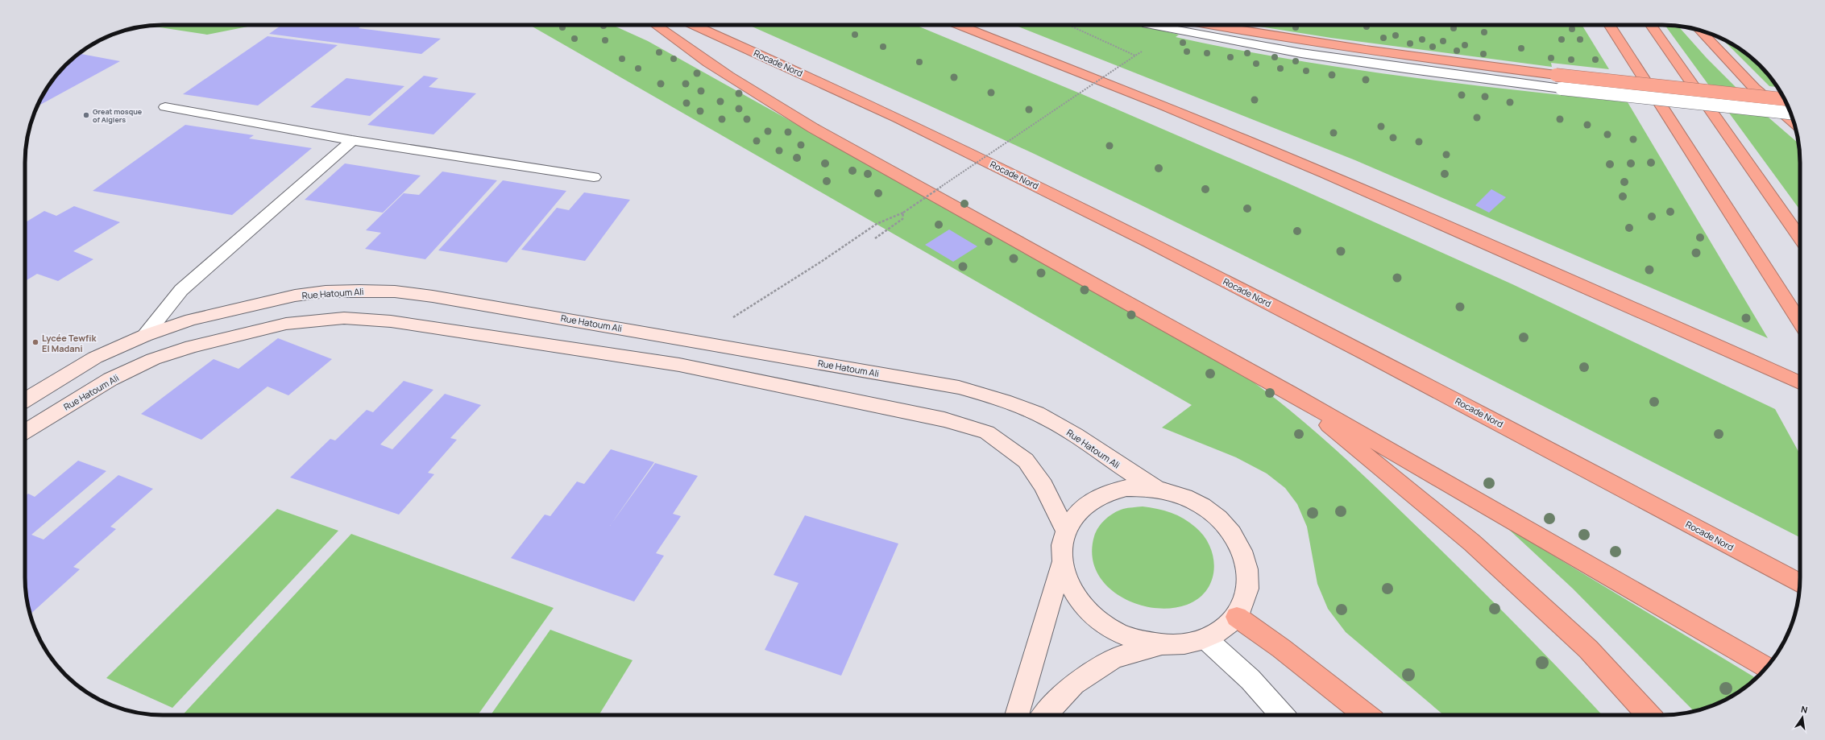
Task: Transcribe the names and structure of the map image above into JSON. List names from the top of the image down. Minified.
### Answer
{"streets":{"highway":["Rocade Nord"],"street":["Rue Hatoum Ali"]},"places":["Great mosque of Algiers","Lycée Tewfik El Madani"],"north":"top"}
